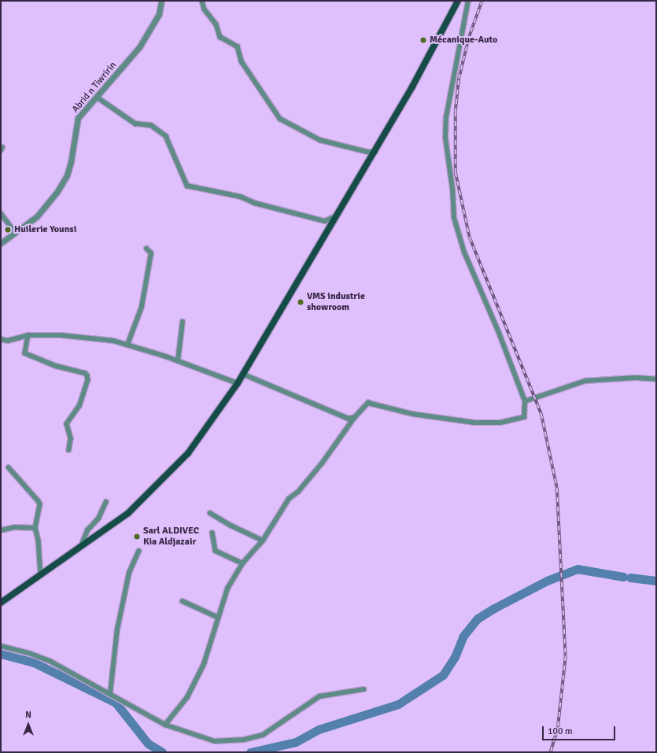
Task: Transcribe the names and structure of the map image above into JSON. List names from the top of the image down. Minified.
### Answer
{"streets":{"street":["Abrid n Tiwririn"]},"places":["Mécanique-Auto","Huilerie Younsi","VMS industrie showroom","Sarl ALDIVEC Kia Aldjazair"],"scale_bar":"100 m","north":"top"}
